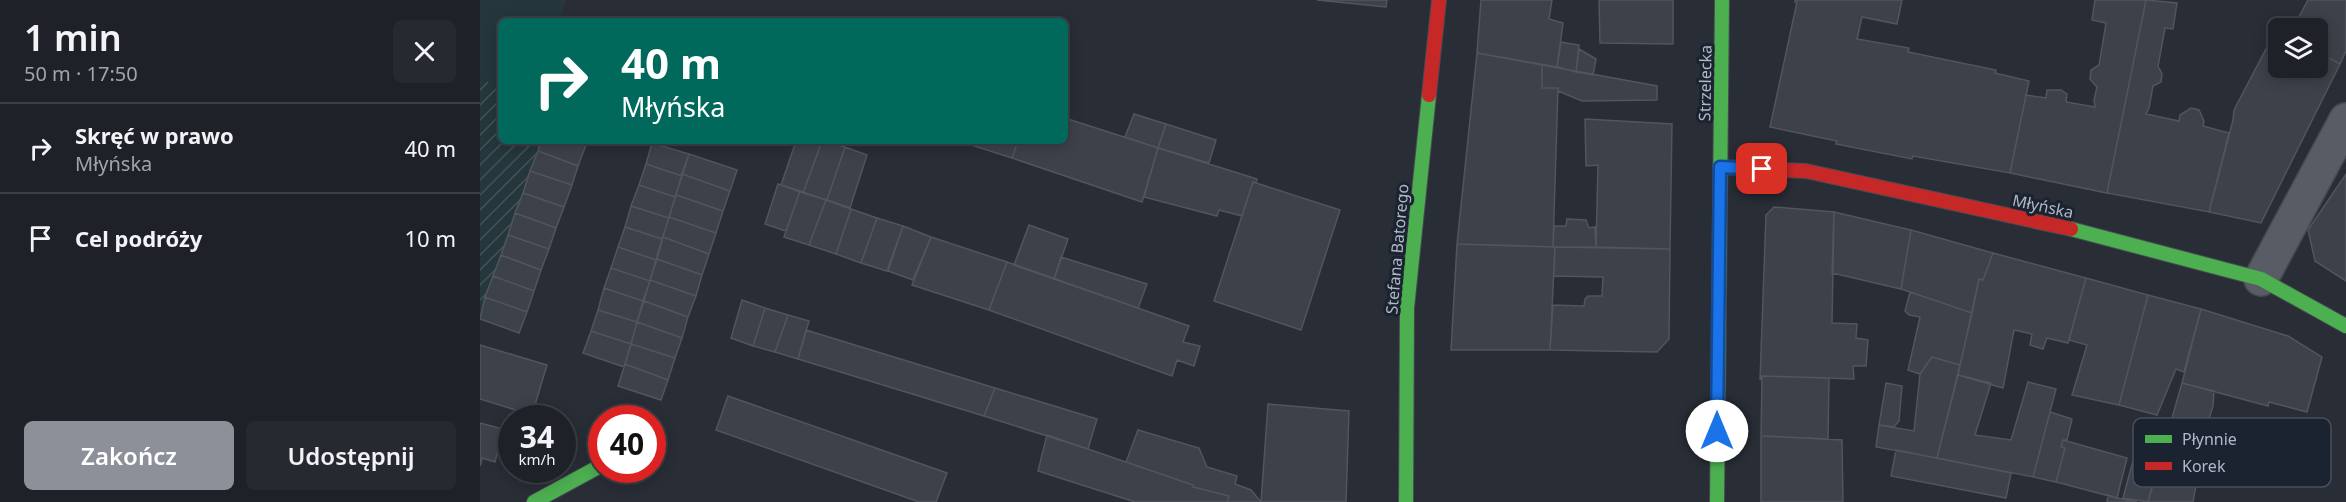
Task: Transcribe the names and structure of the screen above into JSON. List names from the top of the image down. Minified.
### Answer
{"streets":{"street":["Strzelecka","Młyńska","Stefana Batorego"]},"crossings":[["Strzelecka","Młyńska"]],"legend":["Płynnie","Korek"],"page":{"heading":["1 min","50 m · 17:50"],"turn":["40 m","Młyńska"],"list":[{"name":"Skręć w prawo","note":"Młyńska","value":"40 m"},{"name":"Cel podróży","value":"10 m"}],"speed":"34 km/h","limit":"40","buttons":["Zakończ","Udostępnij"]}}
